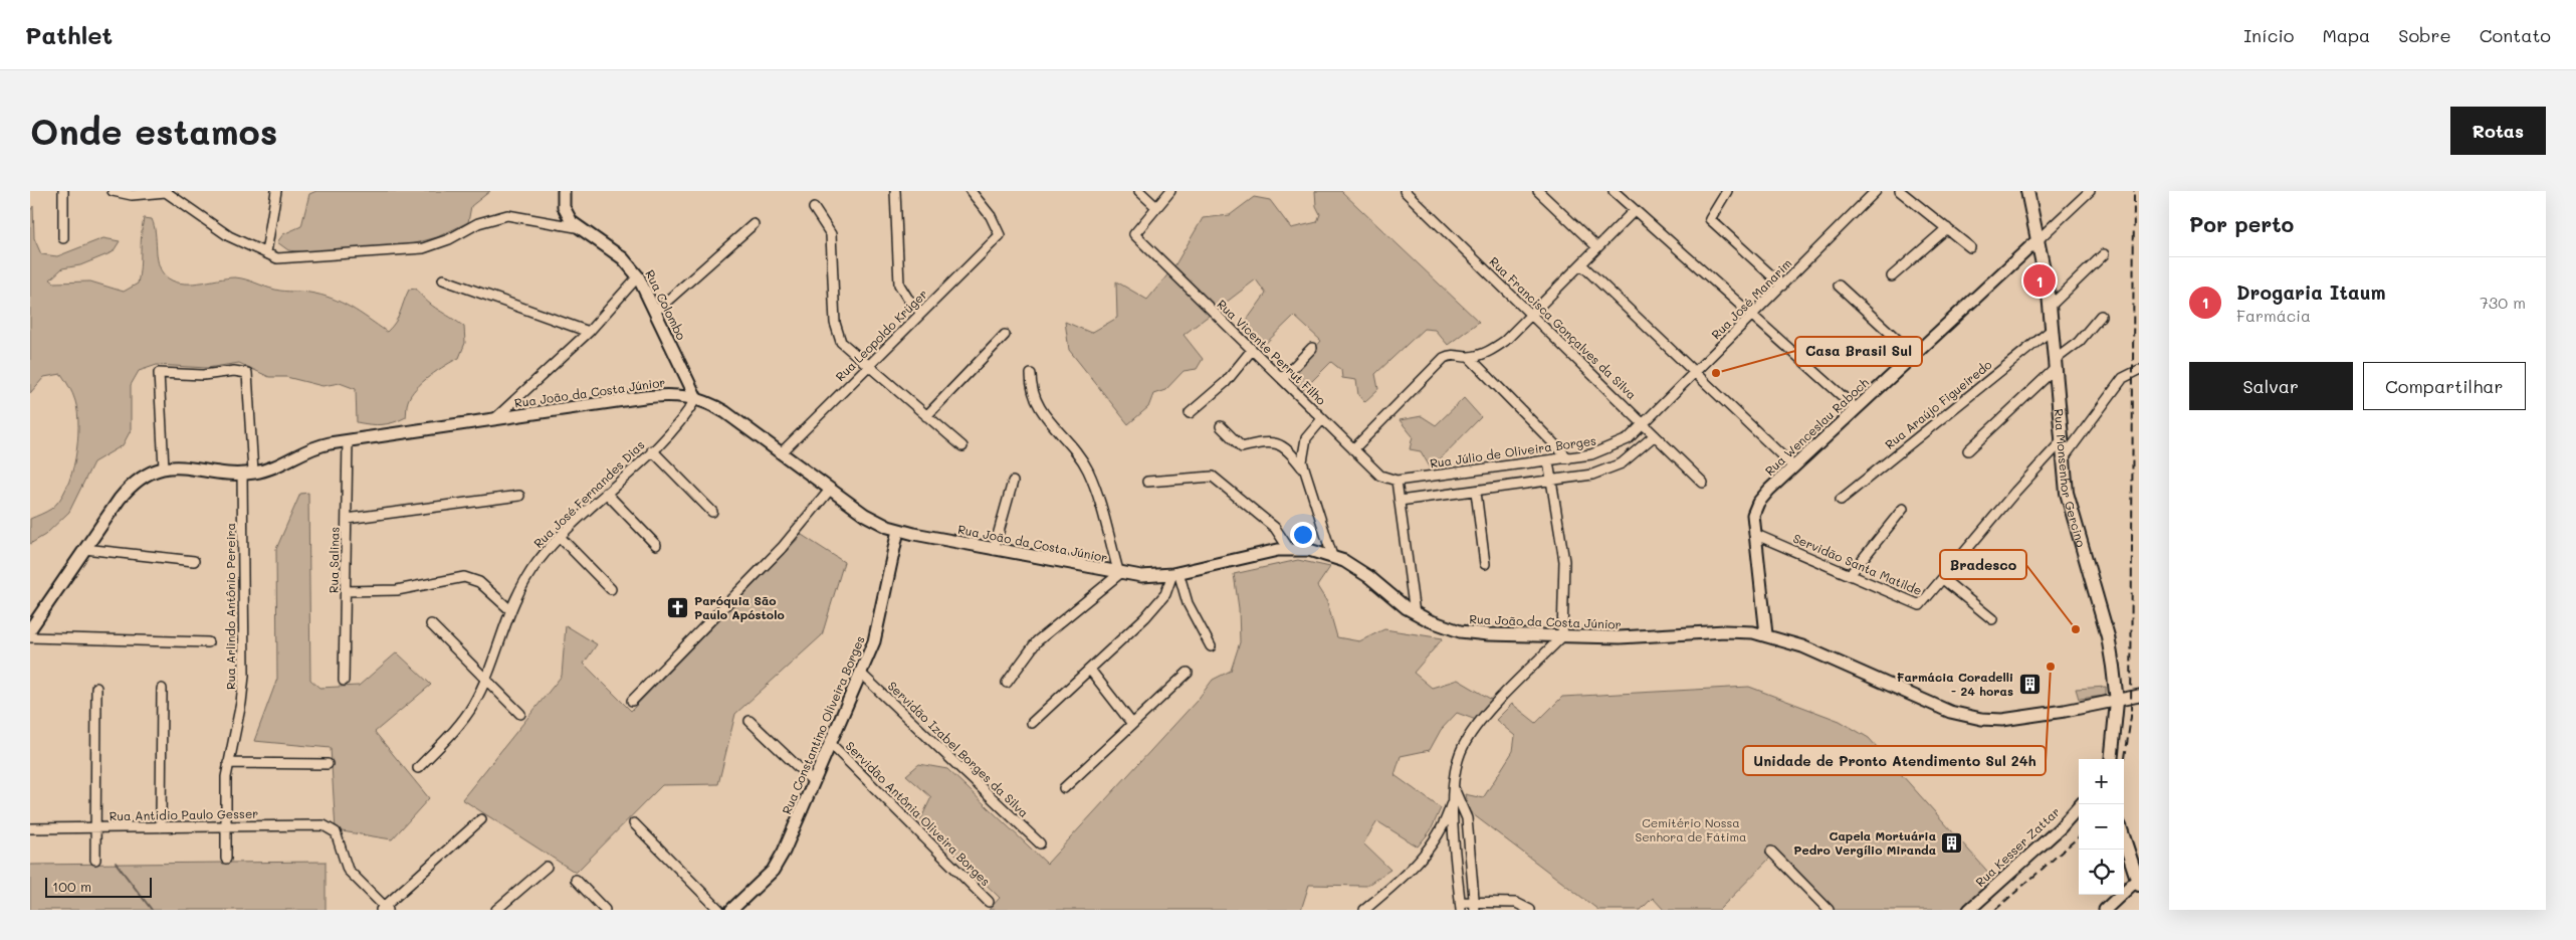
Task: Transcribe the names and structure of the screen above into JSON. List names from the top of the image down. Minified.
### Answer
{"streets":{"main road":["Rua Colombo","Rua João da Costa Júnior","Rua Wenceslau Raboch","Rua Monsenhor Gercino","Rua Constantino Oliveira Borges","Rua Kesser Zattar"],"street":["Rua José Manarim","Rua Francisca Gonçalves da Silva","Rua Leopoldo Krüger","Rua Vicente Perrut Filho","Rua Araújo Figueiredo","Rua Júlio de Oliveira Borges","Rua José Fernandes Dias","Rua Salinas","Servidão Santa Matilde","Rua Arlindo Antônio Pereira","Servidão Izabel Borges da Silva","Servidão Antônia Oliveira Borges","Rua Antídio Paulo Gesser"]},"crossings":[["Rua José Manarim","Rua Francisca Gonçalves da Silva"],["Rua José Manarim","Rua Júlio de Oliveira Borges"],["Rua Colombo","Rua João da Costa Júnior"],["Rua Colombo","Rua José Fernandes Dias"],["Rua Francisca Gonçalves da Silva","Rua Júlio de Oliveira Borges"],["Rua Leopoldo Krüger","Rua João da Costa Júnior"],["Rua Vicente Perrut Filho","Rua Júlio de Oliveira Borges"],["Rua João da Costa Júnior","Rua Wenceslau Raboch"],["Rua João da Costa Júnior","Rua Monsenhor Gercino"],["Rua João da Costa Júnior","Rua José Fernandes Dias"],["Rua João da Costa Júnior","Rua Salinas"],["Rua João da Costa Júnior","Rua Arlindo Antônio Pereira"],["Rua João da Costa Júnior","Rua Constantino Oliveira Borges"],["Rua Araújo Figueiredo","Rua Monsenhor Gercino"],["Rua Wenceslau Raboch","Rua Monsenhor Gercino"],["Rua Wenceslau Raboch","Servidão Santa Matilde"],["Rua Monsenhor Gercino","Servidão Santa Matilde"],["Rua Arlindo Antônio Pereira","Rua Antídio Paulo Gesser"],["Rua Constantino Oliveira Borges","Servidão Izabel Borges da Silva"],["Rua Constantino Oliveira Borges","Servidão Antônia Oliveira Borges"]],"parks":["Cemitério Nossa Senhora de Fátima"],"places":{"other":["Casa Brasil Sul","Bradesco","Unidade de Pronto Atendimento Sul 24h"],"church":["Paróquia São Paulo Apóstolo"],"building":["Farmácia Coradelli - 24 horas","Capela Mortuária Pedro Vergílio Miranda"]},"scale_bar":"100 m","page":{"header":"Pathlet","nav":["Início","Mapa","Sobre","Contato"],"buttons":["Rotas",["Salvar","Compartilhar"]],"title":"Onde estamos","heading":"Por perto","list":[{"mark":"1","name":"Drogaria Itaum","note":"Farmácia","value":"730 m"}],"pins":"1","map_buttons":["+","−"],"scale":"100 m"}}
